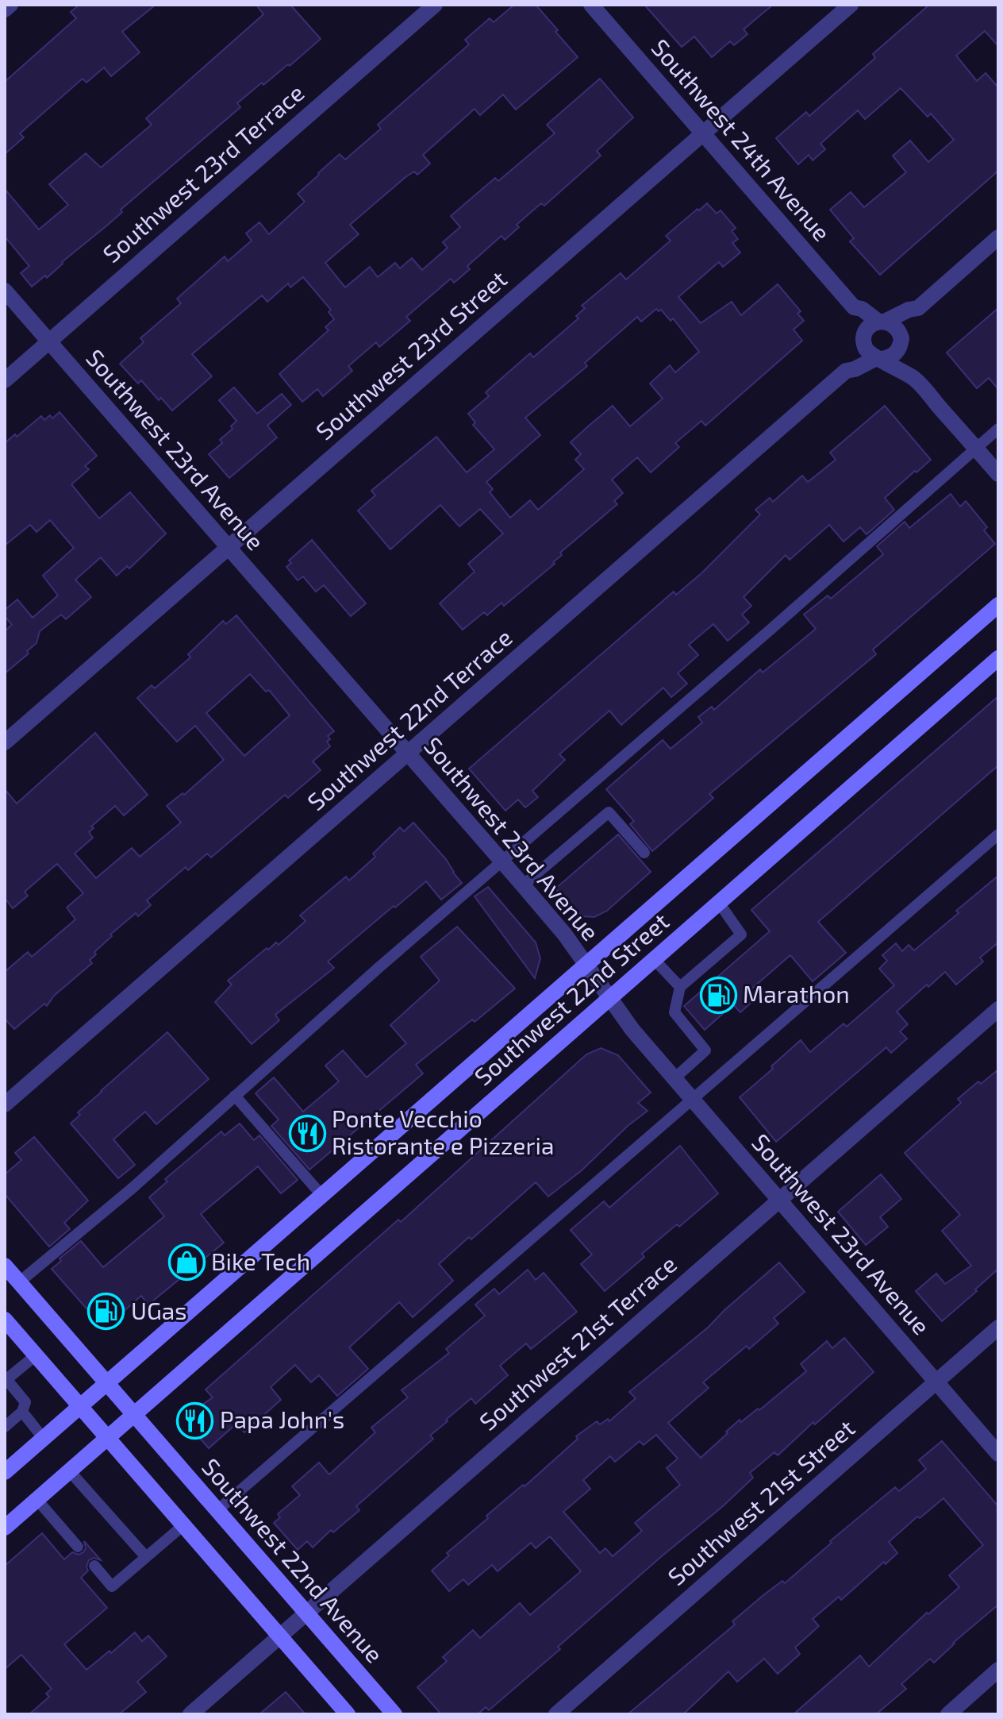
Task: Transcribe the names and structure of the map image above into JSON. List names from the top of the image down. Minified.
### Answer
{"streets":{"main road":["Southwest 22nd Street","Southwest 22nd Avenue"],"street":["Southwest 24th Avenue","Southwest 23rd Terrace","Southwest 23rd Street","Southwest 23rd Avenue","Southwest 22nd Terrace","Southwest 21st Terrace","Southwest 21st Street"]},"crossings":[["Southwest 24th Avenue","Southwest 23rd Street"],["Southwest 24th Avenue","Southwest 22nd Terrace"],["Southwest 23rd Terrace","Southwest 23rd Avenue"],["Southwest 23rd Street","Southwest 23rd Avenue"],["Southwest 23rd Avenue","Southwest 22nd Terrace"],["Southwest 23rd Avenue","Southwest 22nd Street"],["Southwest 23rd Avenue","Southwest 21st Terrace"],["Southwest 23rd Avenue","Southwest 21st Street"],["Southwest 22nd Street","Southwest 22nd Avenue"],["Southwest 21st Terrace","Southwest 22nd Avenue"]],"places":{"fuel station":["Marathon","UGas"],"restaurant":["Ponte Vecchio Ristorante e Pizzeria","Papa John's"],"shop":["Bike Tech"]}}
